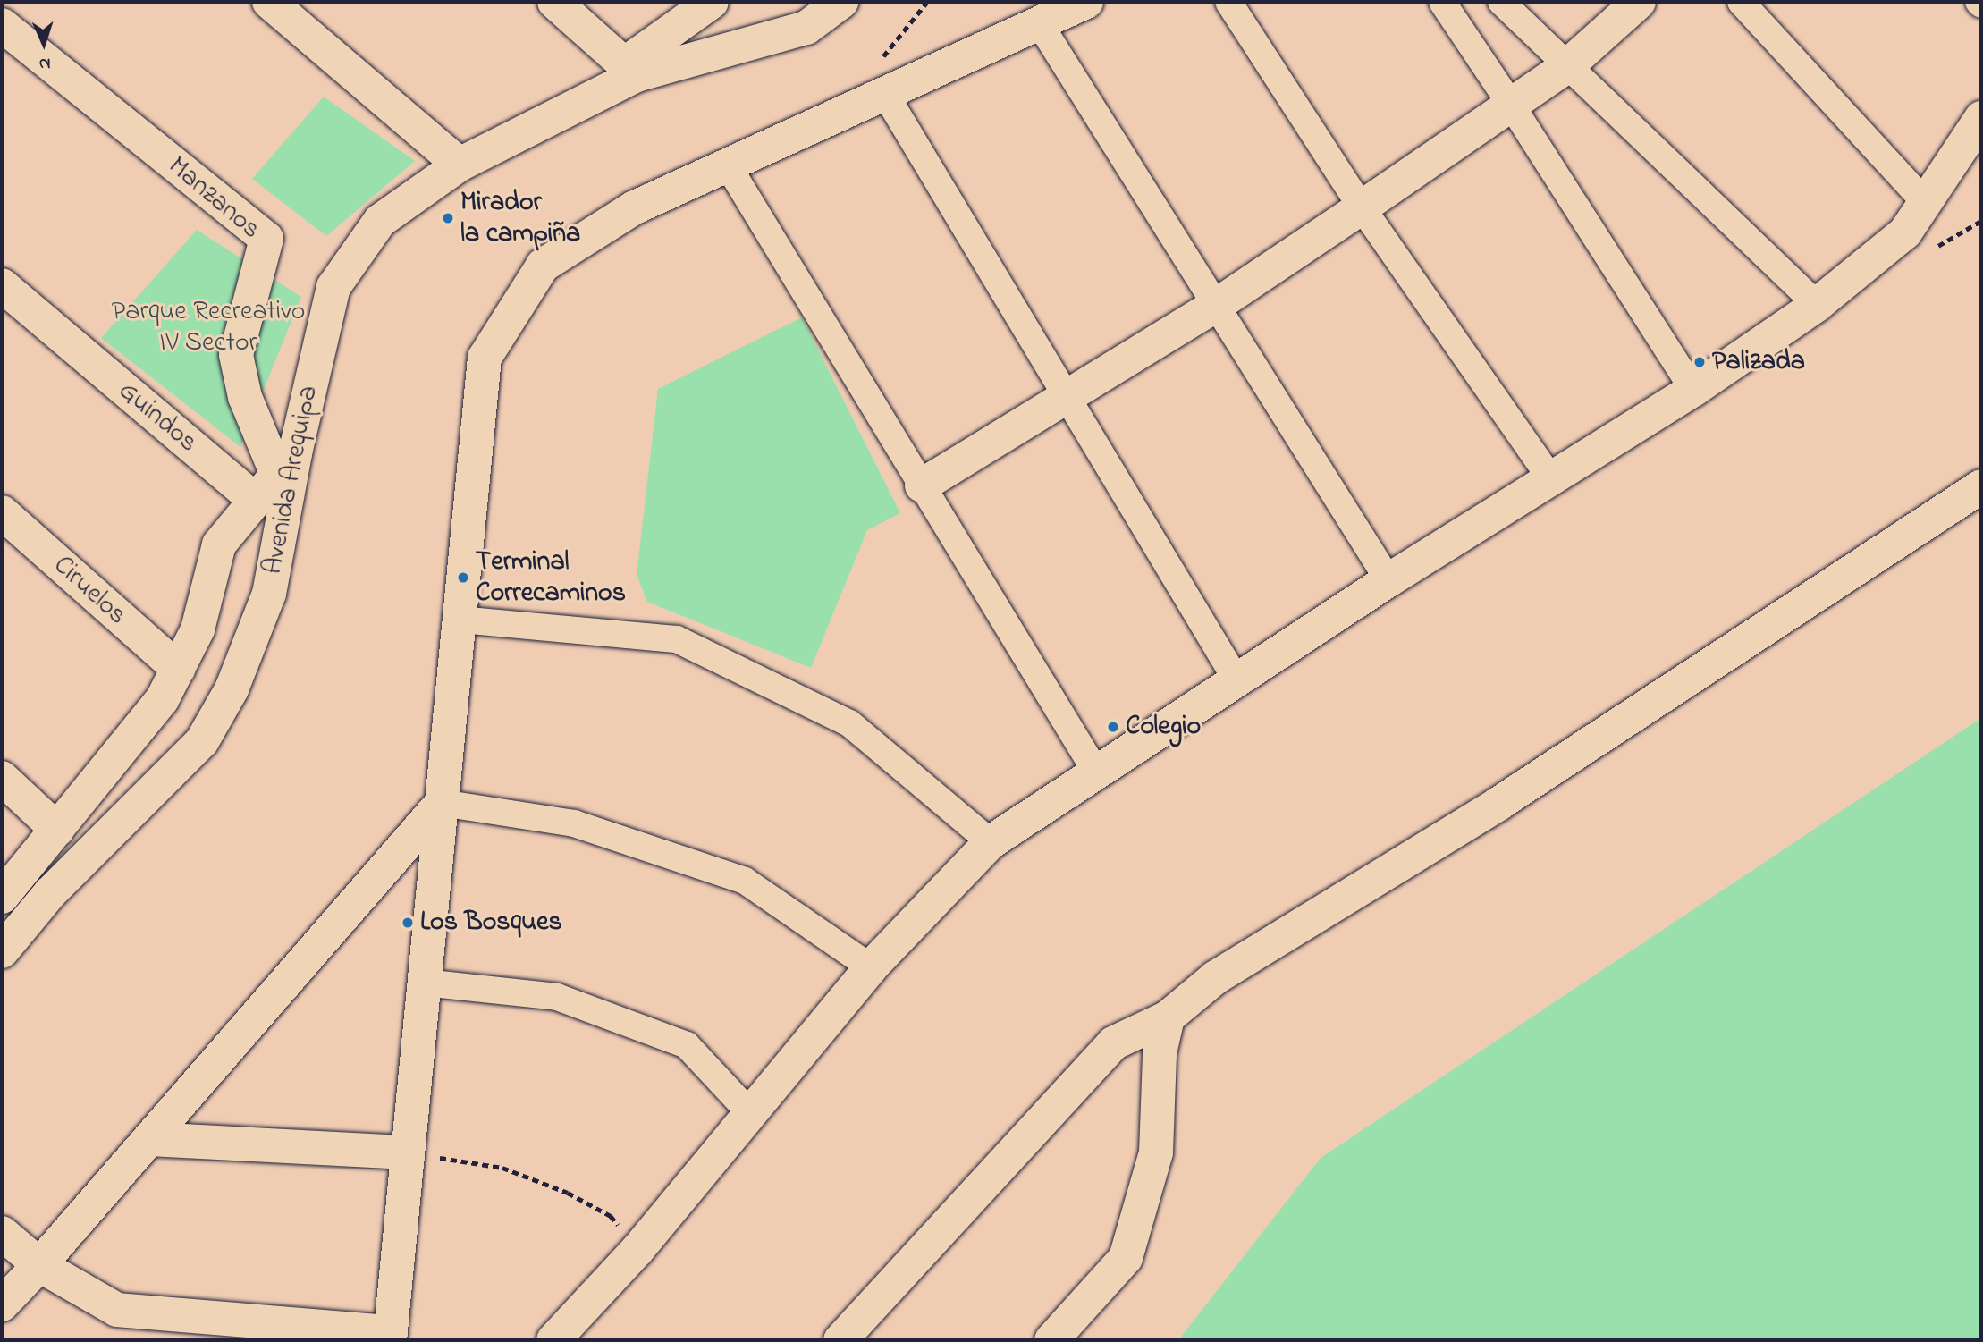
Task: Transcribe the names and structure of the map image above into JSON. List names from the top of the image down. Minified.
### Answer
{"streets":{"street":["Manzanos","Guindos","Avenida Arequipa","Ciruelos"]},"crossings":[["Manzanos","Guindos"],["Manzanos","Avenida Arequipa"],["Guindos","Avenida Arequipa"]],"parks":["Parque Recreativo IV Sector"],"places":["Mirador la campiña","Palizada","Terminal Correcaminos","Colegio","Los Bosques"],"north":"bottom"}
